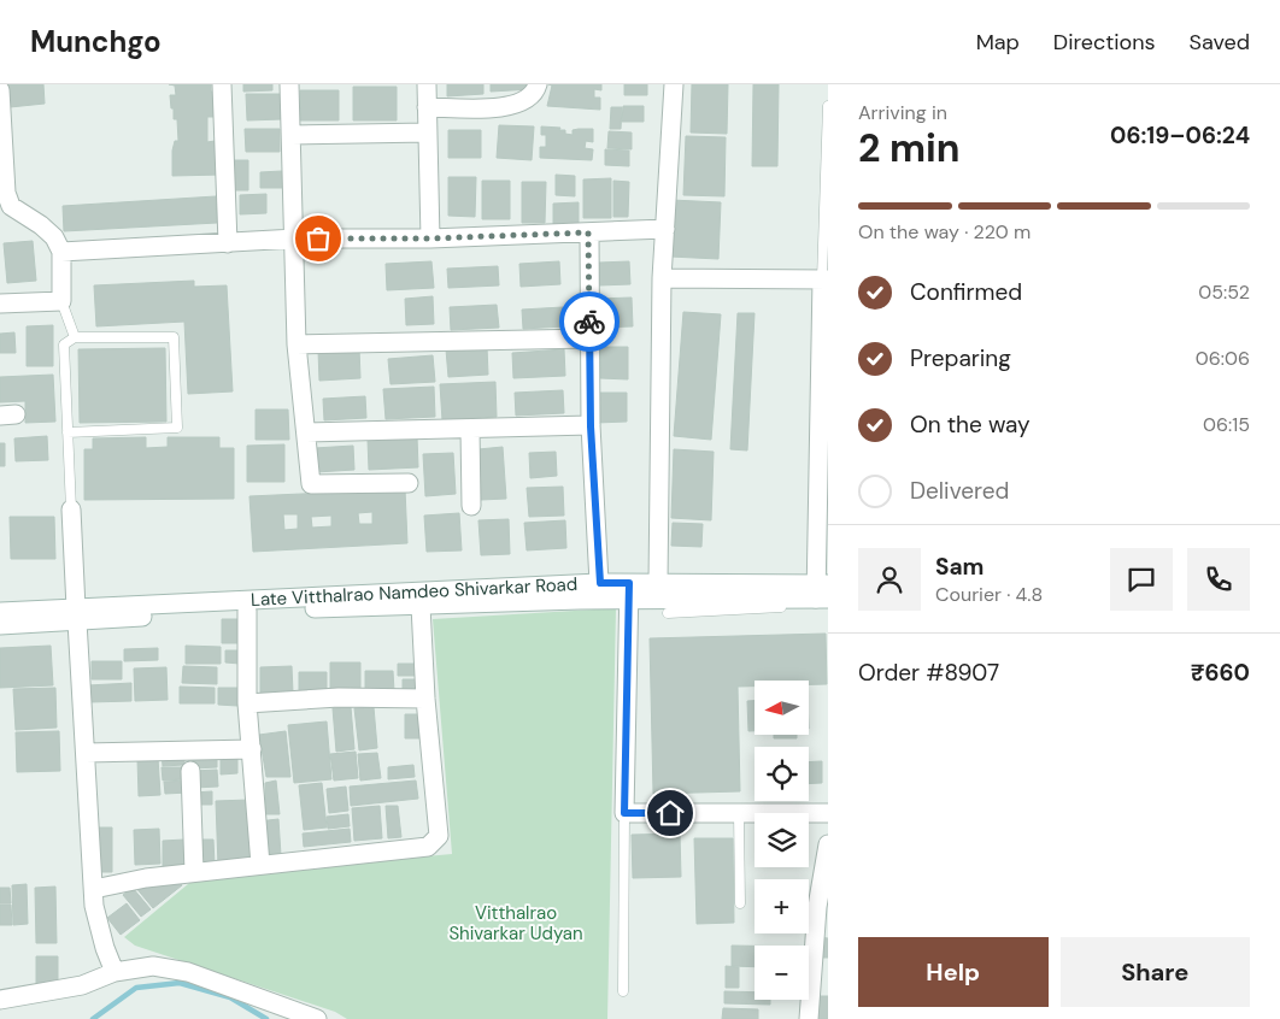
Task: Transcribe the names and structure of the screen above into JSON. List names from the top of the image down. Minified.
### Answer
{"streets":{"street":["Late Vitthalrao Namdeo Shivarkar Road"]},"parks":["Vitthalrao Shivarkar Udyan"],"north":"left","page":{"header":"Munchgo","nav":["Map","Directions","Saved"],"heading":["2 min","Arriving in","06:19–06:24"],"panel":["Sam","Courier · 4.8","Order #8907","₹660"],"bar":"On the way · 220 m","list":[["Confirmed","05:52"],["Preparing","06:06"],["On the way","06:15"],"Delivered"],"map_buttons":["+","−"],"buttons":["Help","Share"]}}
